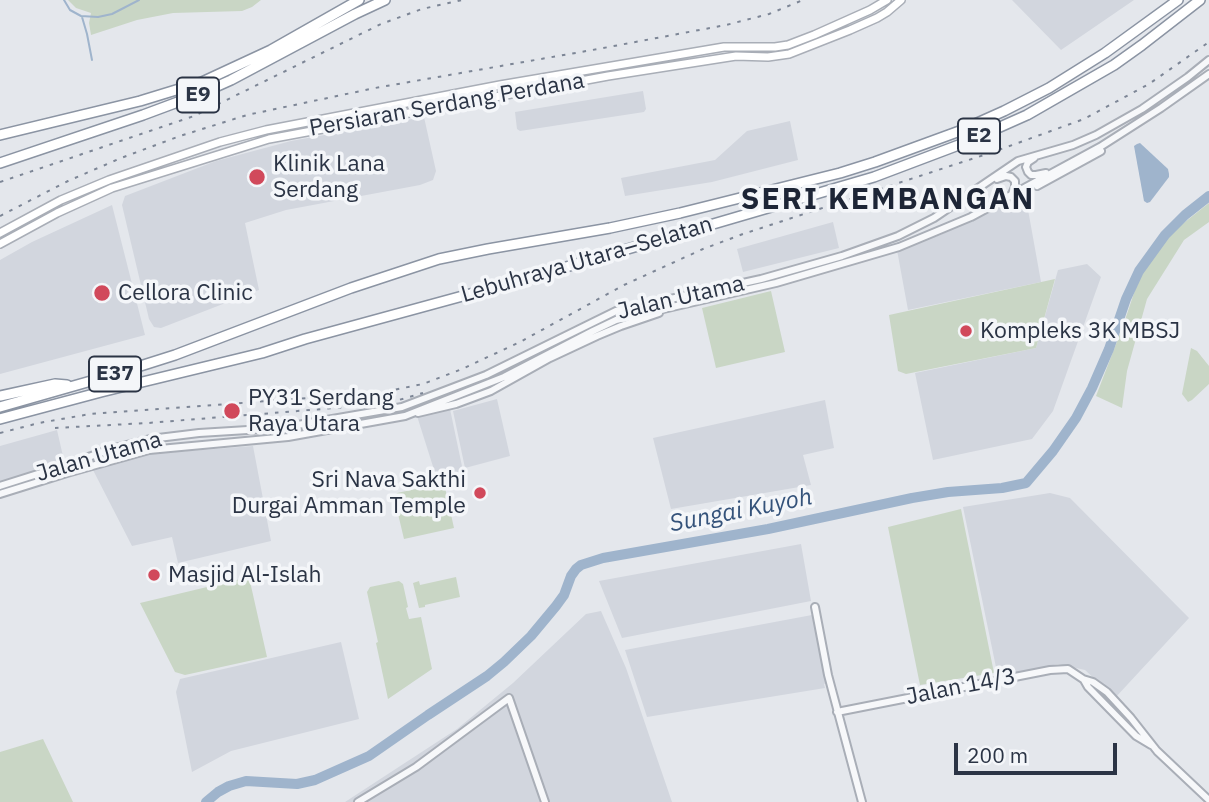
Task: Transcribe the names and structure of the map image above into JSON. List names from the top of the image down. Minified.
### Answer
{"streets":{"highway":["E9","E2","Lebuhraya Utara–Selatan","E37"],"main road":["Persiaran Serdang Perdana"],"street":["Jalan Utama","Jalan 14/3"]},"crossings":[["Lebuhraya Utara–Selatan","E37"]],"districts":["SERI KEMBANGAN"],"water":["Sungai Kuyoh"],"places":["Klinik Lana Serdang","Cellora Clinic","Kompleks 3K MBSJ","PY31 Serdang Raya Utara","Sri Nava Sakthi Durgai Amman Temple","Masjid Al-Islah"],"scale_bar":"200 m"}
